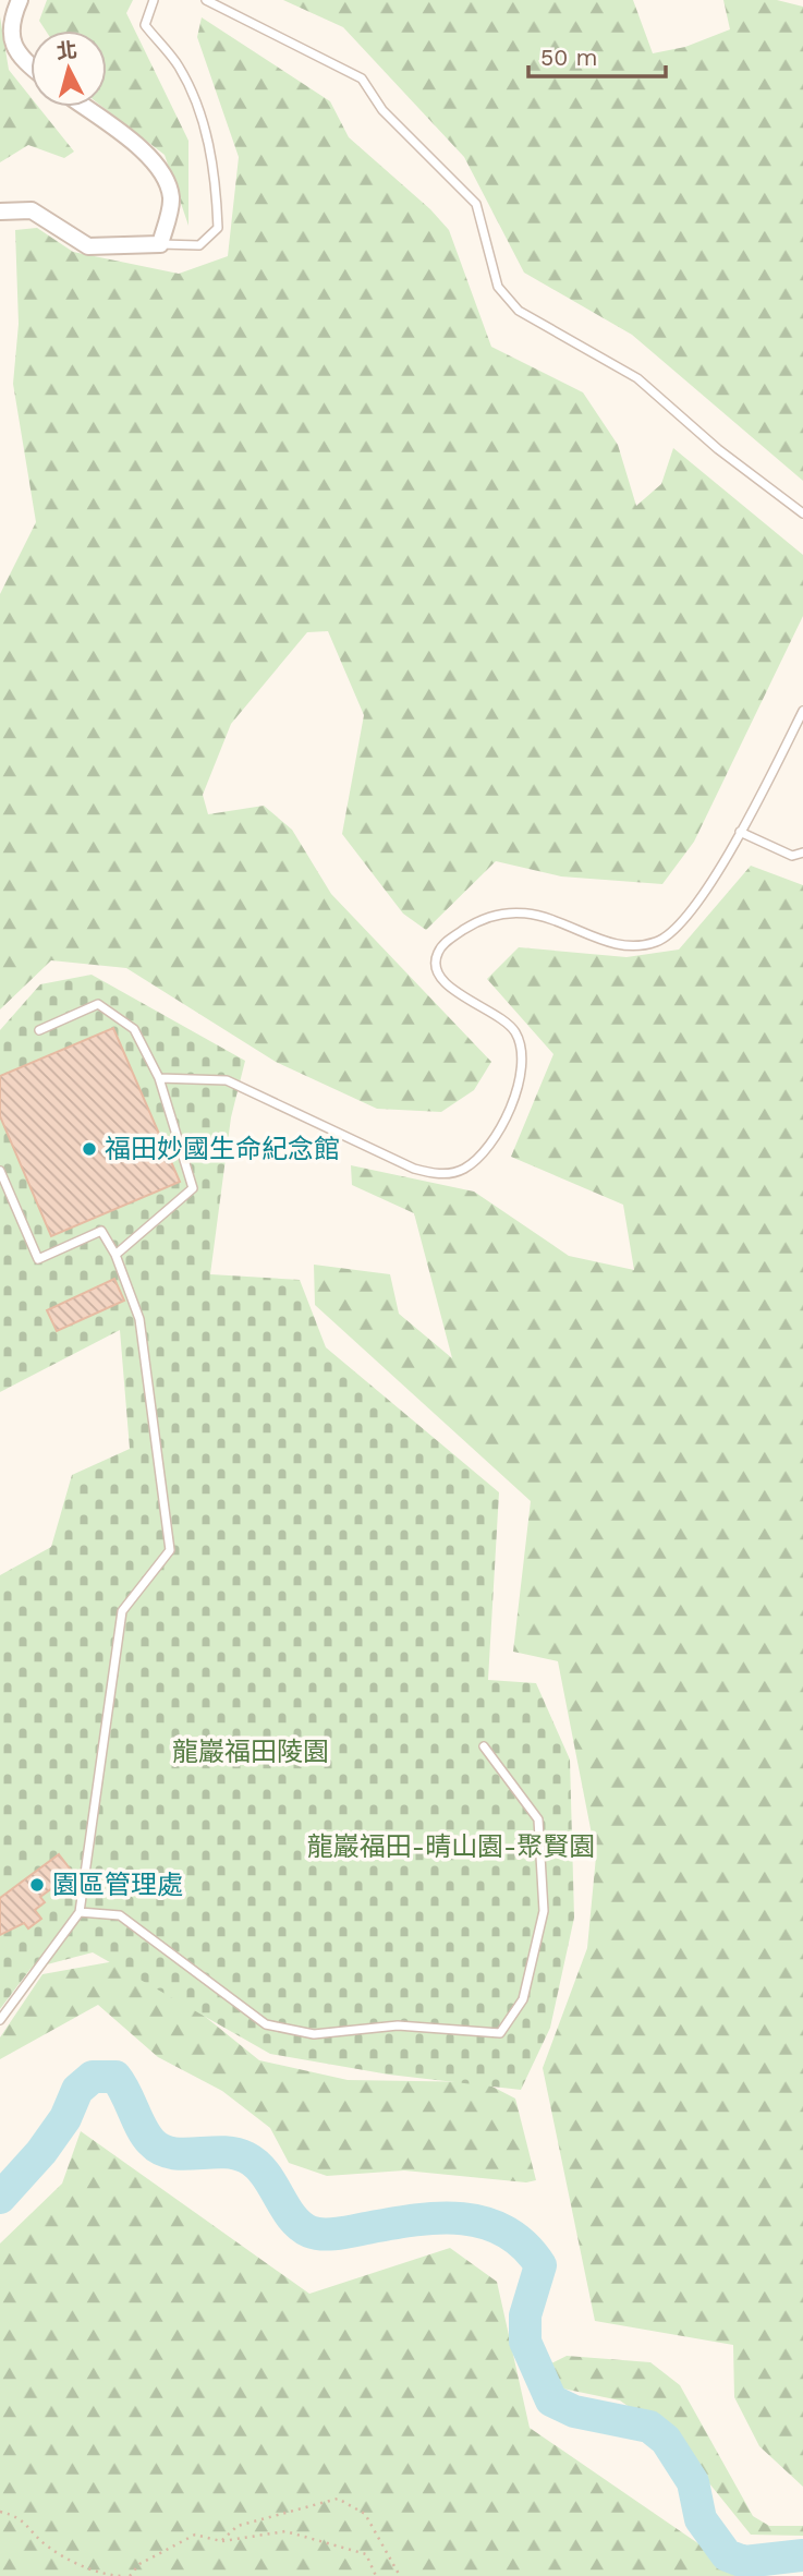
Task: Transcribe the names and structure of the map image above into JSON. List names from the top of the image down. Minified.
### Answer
{"parks":["龍巖福田陵園","龍巖福田-晴山園-聚賢園"],"places":["福田妙國生命紀念館","園區管理處"],"scale_bar":"50 m","north":"top"}
